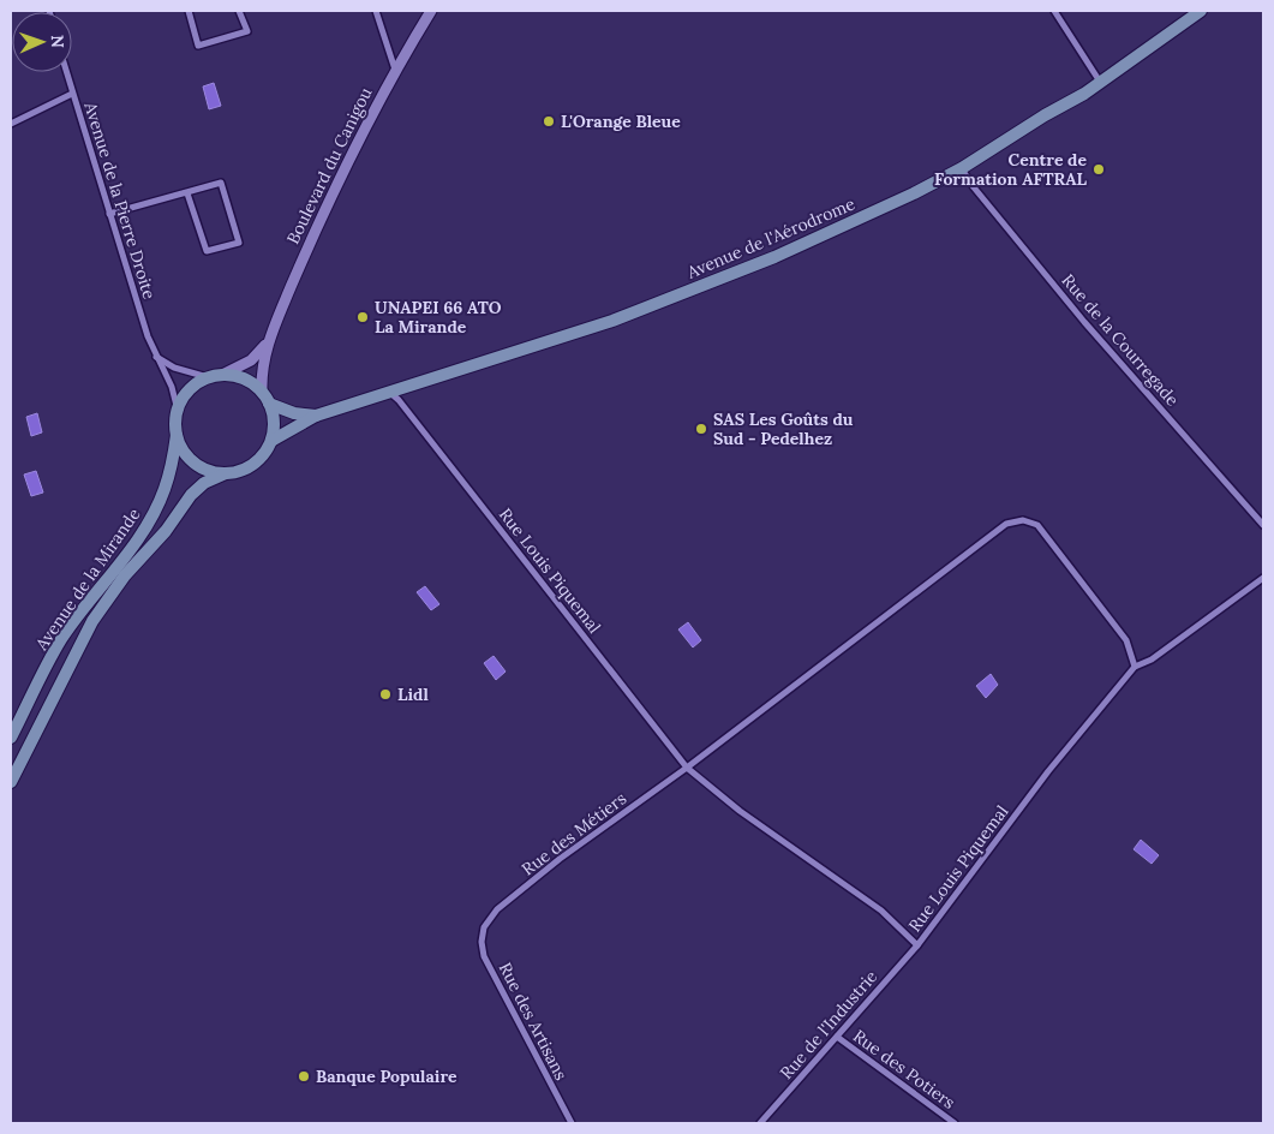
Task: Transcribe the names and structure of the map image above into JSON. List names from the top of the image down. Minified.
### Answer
{"streets":{"main road":["Avenue de l'Aérodrome","Avenue de la Mirande"],"street":["Boulevard du Canigou","Avenue de la Pierre Droite","Rue de la Courregade","Rue Louis Piquemal","Rue des Métiers","Rue des Artisans","Rue de l'Industrie","Rue des Potiers"]},"crossings":[["Boulevard du Canigou","Avenue de la Pierre Droite"],["Boulevard du Canigou","Avenue de l'Aérodrome"],["Boulevard du Canigou","Avenue de la Mirande"],["Avenue de la Pierre Droite","Avenue de l'Aérodrome"],["Avenue de la Pierre Droite","Avenue de la Mirande"],["Avenue de l'Aérodrome","Rue de la Courregade"],["Avenue de l'Aérodrome","Rue Louis Piquemal"],["Avenue de l'Aérodrome","Avenue de la Mirande"],["Rue Louis Piquemal","Rue des Métiers"],["Rue Louis Piquemal","Rue de l'Industrie"],["Rue des Métiers","Rue des Artisans"],["Rue de l'Industrie","Rue des Potiers"]],"places":["L'Orange Bleue","Centre de Formation AFTRAL","UNAPEI 66 ATO La Mirande","SAS Les Goûts du Sud - Pedelhez","Lidl","Banque Populaire"],"north":"right"}
